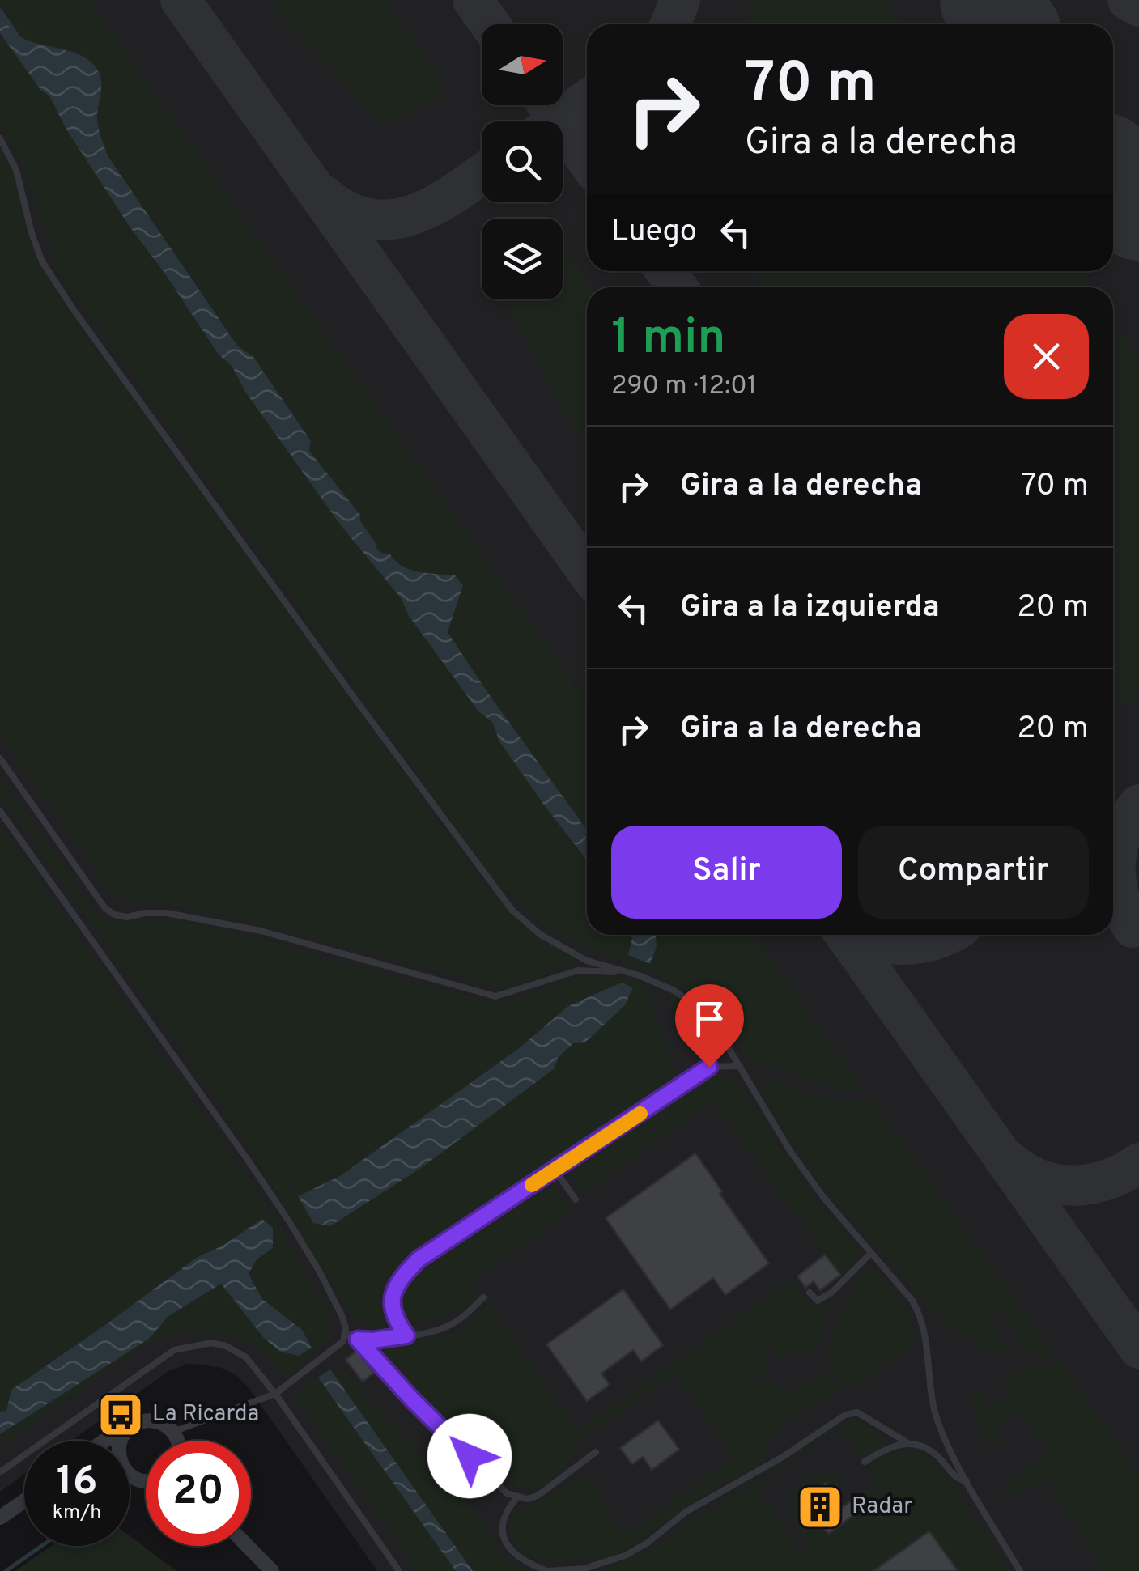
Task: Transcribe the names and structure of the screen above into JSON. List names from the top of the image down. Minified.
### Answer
{"places":{"bus stop":["La Ricarda"],"building":["Radar"]},"north":"right","page":{"turn":["70 m","Gira a la derecha"],"then":"Luego","heading":["1 min","290 m · 12:01"],"list":[{"name":"Gira a la derecha","value":"70 m"},{"name":"Gira a la izquierda","value":"20 m"},{"name":"Gira a la derecha","value":"20 m"}],"buttons":["Salir","Compartir"],"speed":"16 km/h","limit":"20"}}
